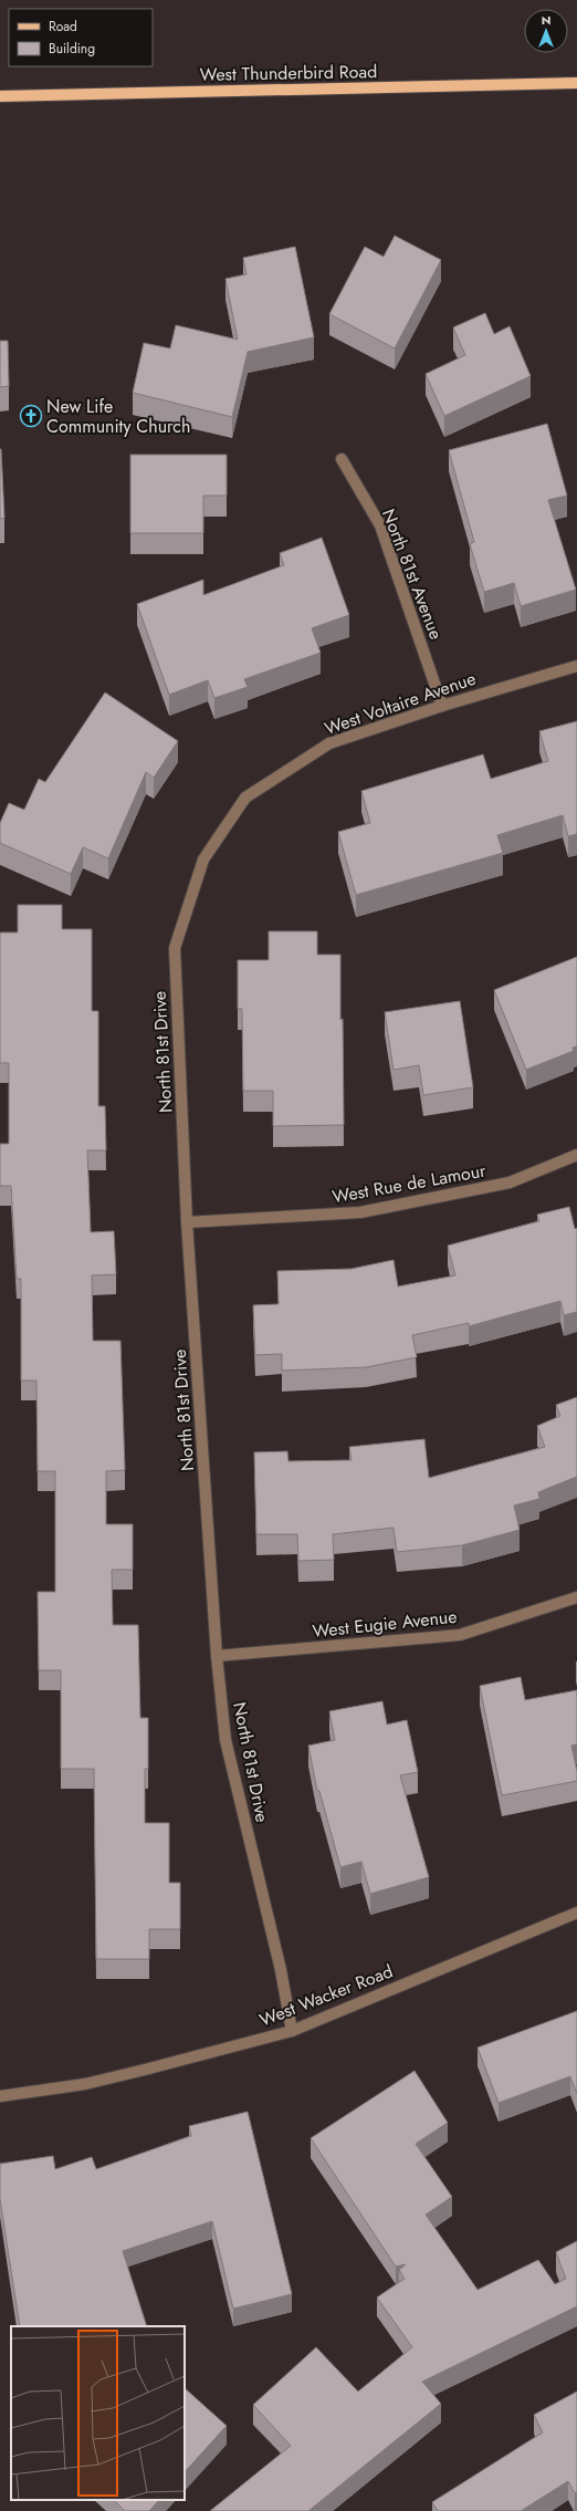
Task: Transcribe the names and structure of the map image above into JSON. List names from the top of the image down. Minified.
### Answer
{"streets":{"main road":["West Thunderbird Road"],"street":["North 81st Avenue","West Voltaire Avenue","North 81st Drive","West Rue de Lamour","West Eugie Avenue","West Wacker Road"]},"crossings":[["North 81st Avenue","West Voltaire Avenue"],["West Voltaire Avenue","North 81st Drive"],["North 81st Drive","West Rue de Lamour"],["North 81st Drive","West Eugie Avenue"],["North 81st Drive","West Wacker Road"]],"places":{"church":["New Life Community Church"]},"legend":["Road","Building"],"north":"top"}
